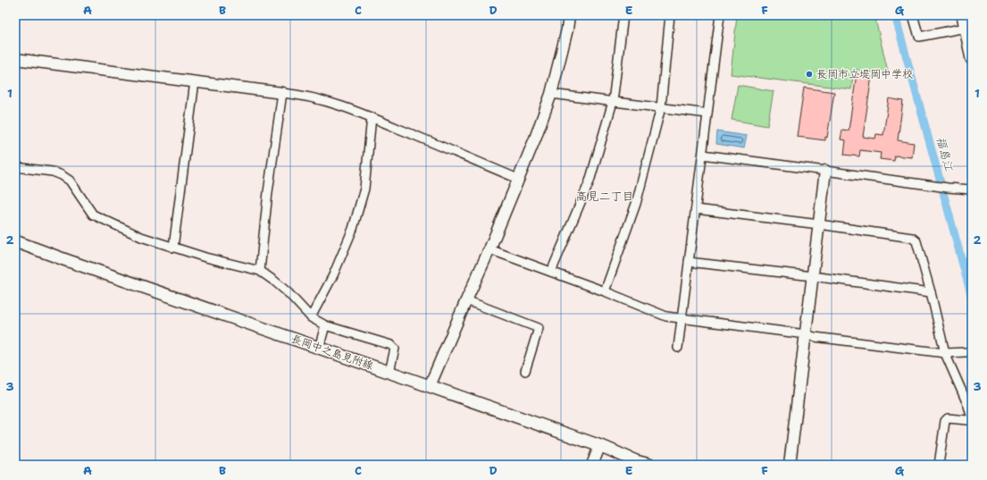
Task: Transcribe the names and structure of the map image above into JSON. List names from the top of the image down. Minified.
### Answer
{"streets":{"main road":["長岡中之島見附線"]},"districts":["高見二丁目"],"water":["福島江"],"places":["長岡市立堤岡中学校"],"grid":{"columns":["A","B","C","D","E","F","G"],"rows":["1","2","3"]}}
